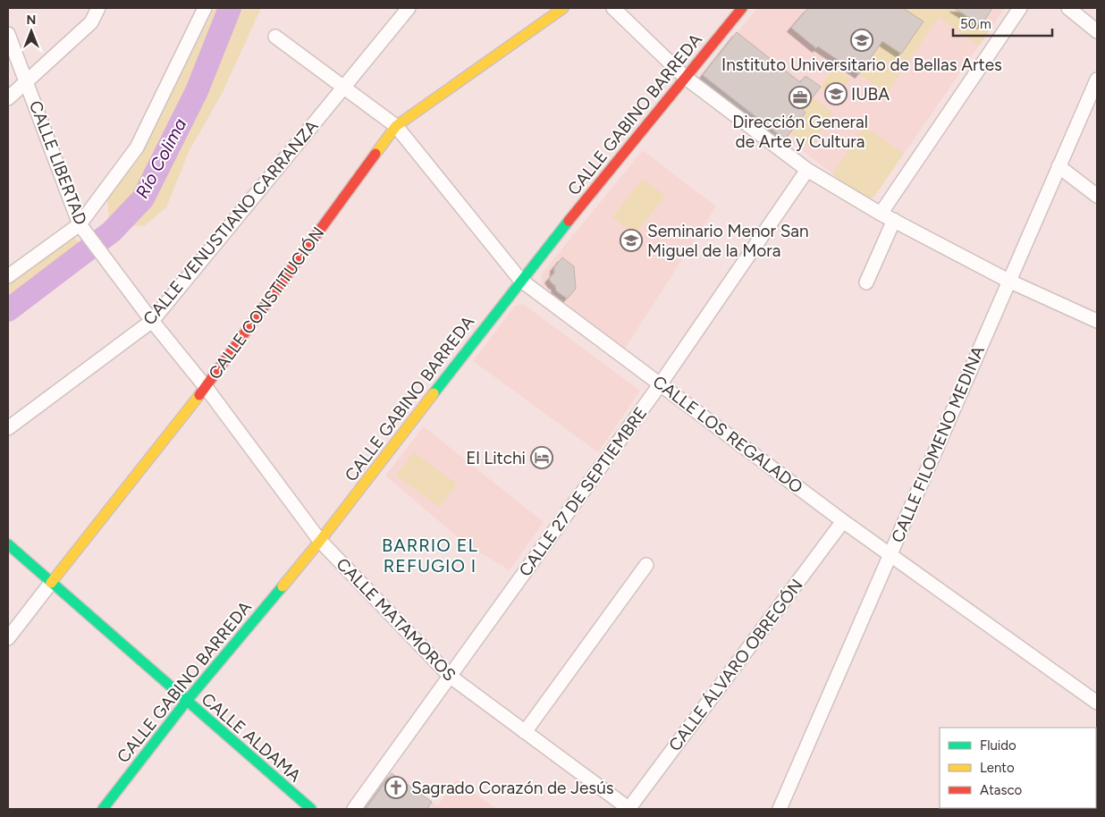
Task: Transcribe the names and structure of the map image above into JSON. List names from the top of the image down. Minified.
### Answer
{"streets":{"street":["CALLE GABINO BARREDA","CALLE LIBERTAD","CALLE VENUSTIANO CARRANZA","CALLE CONSTITUCIÓN","CALLE LOS REGALADO","CALLE FILOMENO MEDINA","CALLE 27 DE SEPTIEMBRE","CALLE MATAMOROS","CALLE ÁLVARO OBREGÓN","CALLE ALDAMA"]},"crossings":[["CALLE GABINO BARREDA","CALLE LOS REGALADO"],["CALLE GABINO BARREDA","CALLE MATAMOROS"],["CALLE GABINO BARREDA","CALLE ALDAMA"],["CALLE LIBERTAD","CALLE VENUSTIANO CARRANZA"],["CALLE LIBERTAD","CALLE CONSTITUCIÓN"],["CALLE LIBERTAD","CALLE MATAMOROS"],["CALLE VENUSTIANO CARRANZA","CALLE LOS REGALADO"],["CALLE CONSTITUCIÓN","CALLE LOS REGALADO"],["CALLE CONSTITUCIÓN","CALLE MATAMOROS"],["CALLE CONSTITUCIÓN","CALLE ALDAMA"],["CALLE LOS REGALADO","CALLE FILOMENO MEDINA"],["CALLE LOS REGALADO","CALLE 27 DE SEPTIEMBRE"],["CALLE LOS REGALADO","CALLE ÁLVARO OBREGÓN"],["CALLE 27 DE SEPTIEMBRE","CALLE MATAMOROS"],["CALLE MATAMOROS","CALLE ÁLVARO OBREGÓN"]],"districts":["BARRIO EL REFUGIO I"],"water":["Río Colima"],"places":{"school or university":["Instituto Universitario de Bellas Artes","IUBA","Seminario Menor San Miguel de la Mora"],"office":["Dirección General de Arte y Cultura"],"hotel":["El Litchi"],"church":["Sagrado Corazón de Jesús"]},"legend":["Fluido","Lento","Atasco"],"scale_bar":"50 m","north":"top"}
